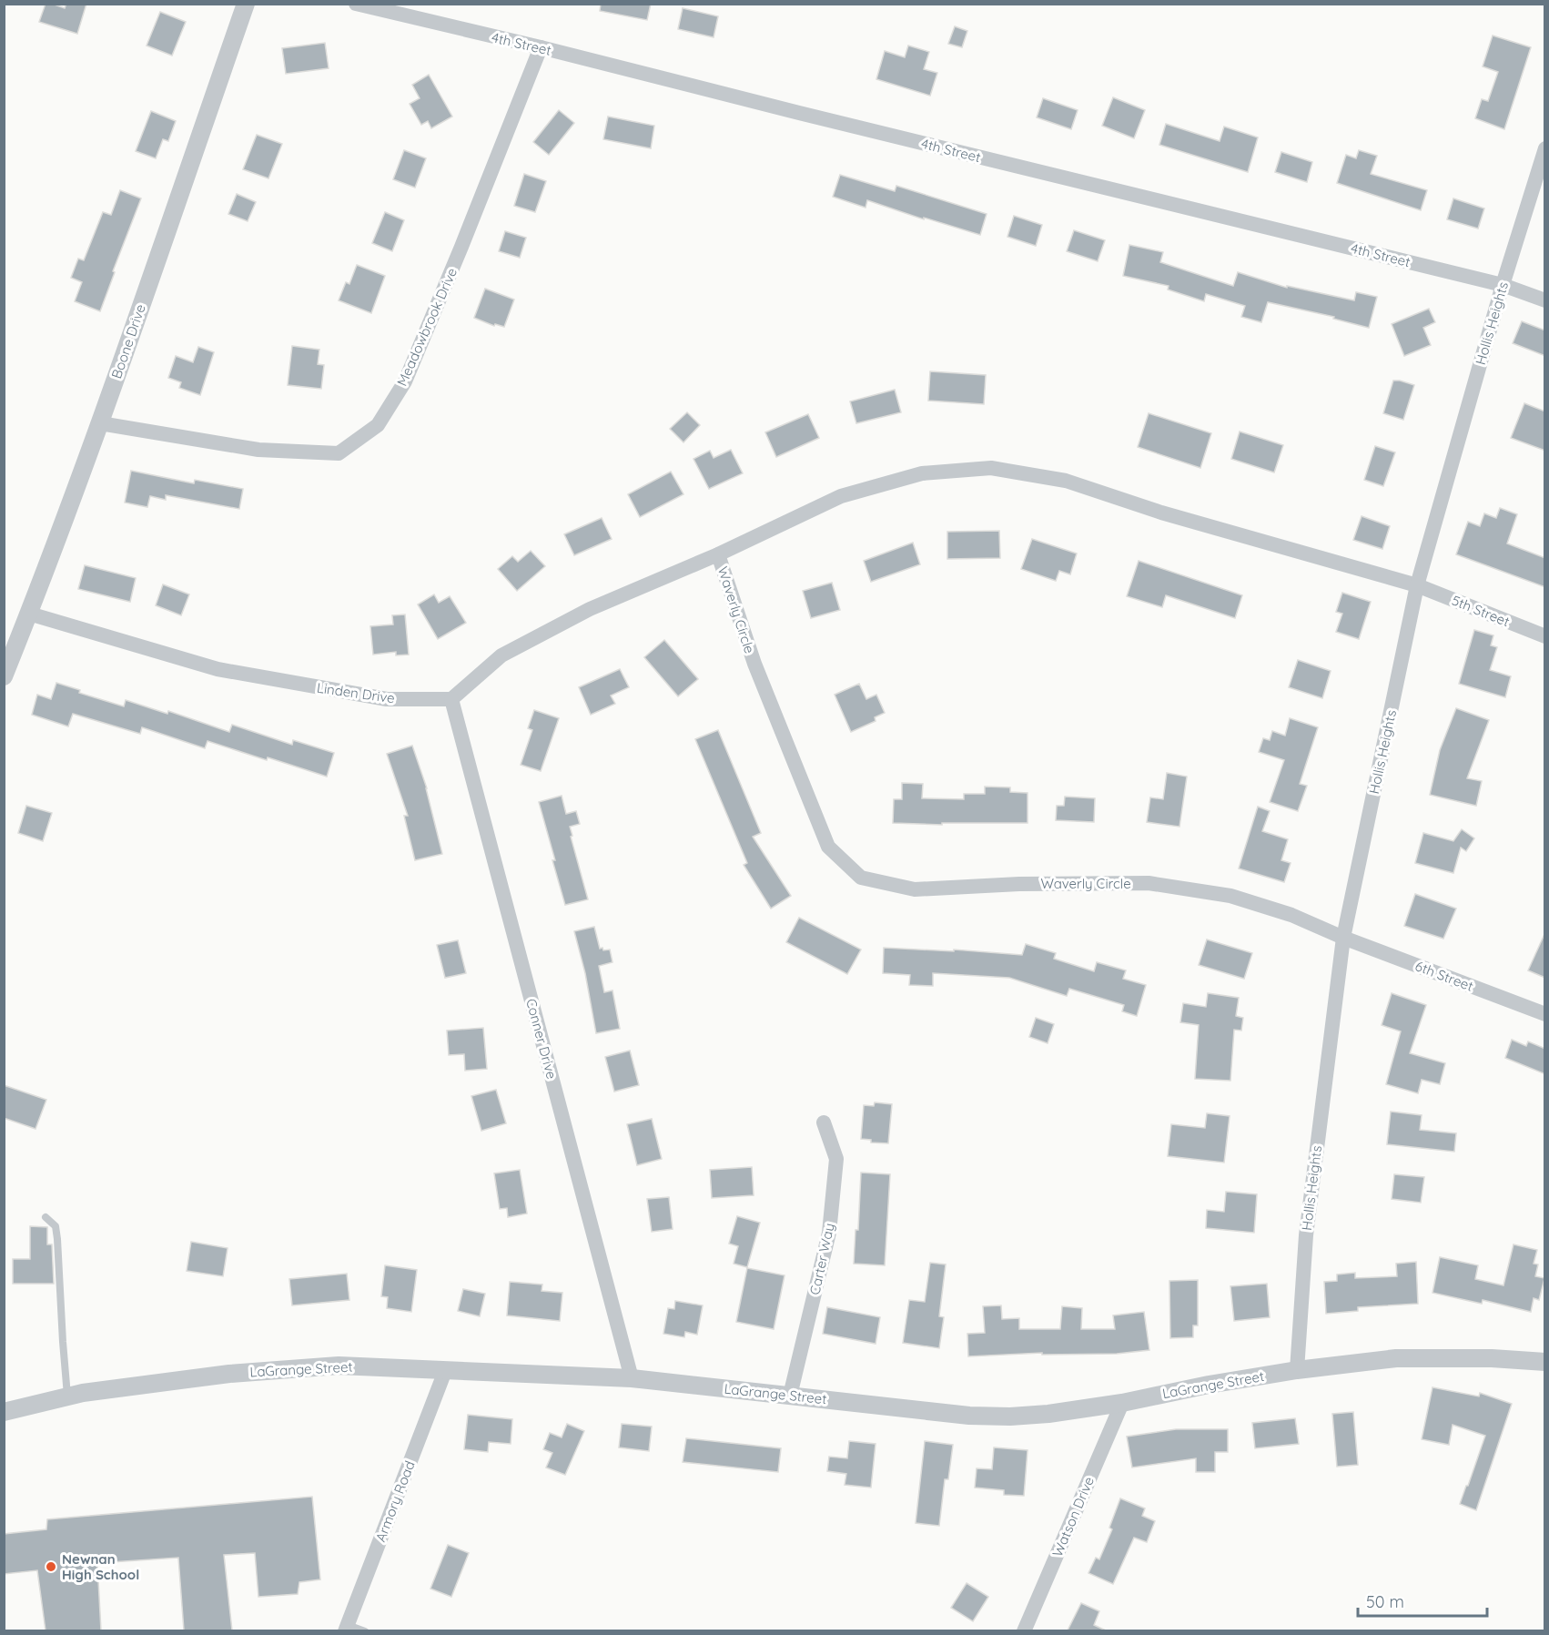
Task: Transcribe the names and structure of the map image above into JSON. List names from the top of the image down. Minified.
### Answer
{"streets":{"street":["4th Street","Hollis Heights","Meadowbrook Drive","Boone Drive","Waverly Circle","5th Street","Linden Drive","6th Street","Conner Drive","Carter Way","LaGrange Street","Armory Road","Watson Drive"]},"crossings":[["4th Street","Hollis Heights"],["4th Street","Meadowbrook Drive"],["Hollis Heights","Waverly Circle"],["Hollis Heights","5th Street"],["Hollis Heights","6th Street"],["Hollis Heights","LaGrange Street"],["Meadowbrook Drive","Boone Drive"],["Boone Drive","Linden Drive"],["Waverly Circle","5th Street"],["Waverly Circle","6th Street"],["Linden Drive","Conner Drive"],["Conner Drive","LaGrange Street"],["Carter Way","LaGrange Street"],["LaGrange Street","Armory Road"],["LaGrange Street","Watson Drive"]],"places":["Newnan High School"],"scale_bar":"50 m"}
